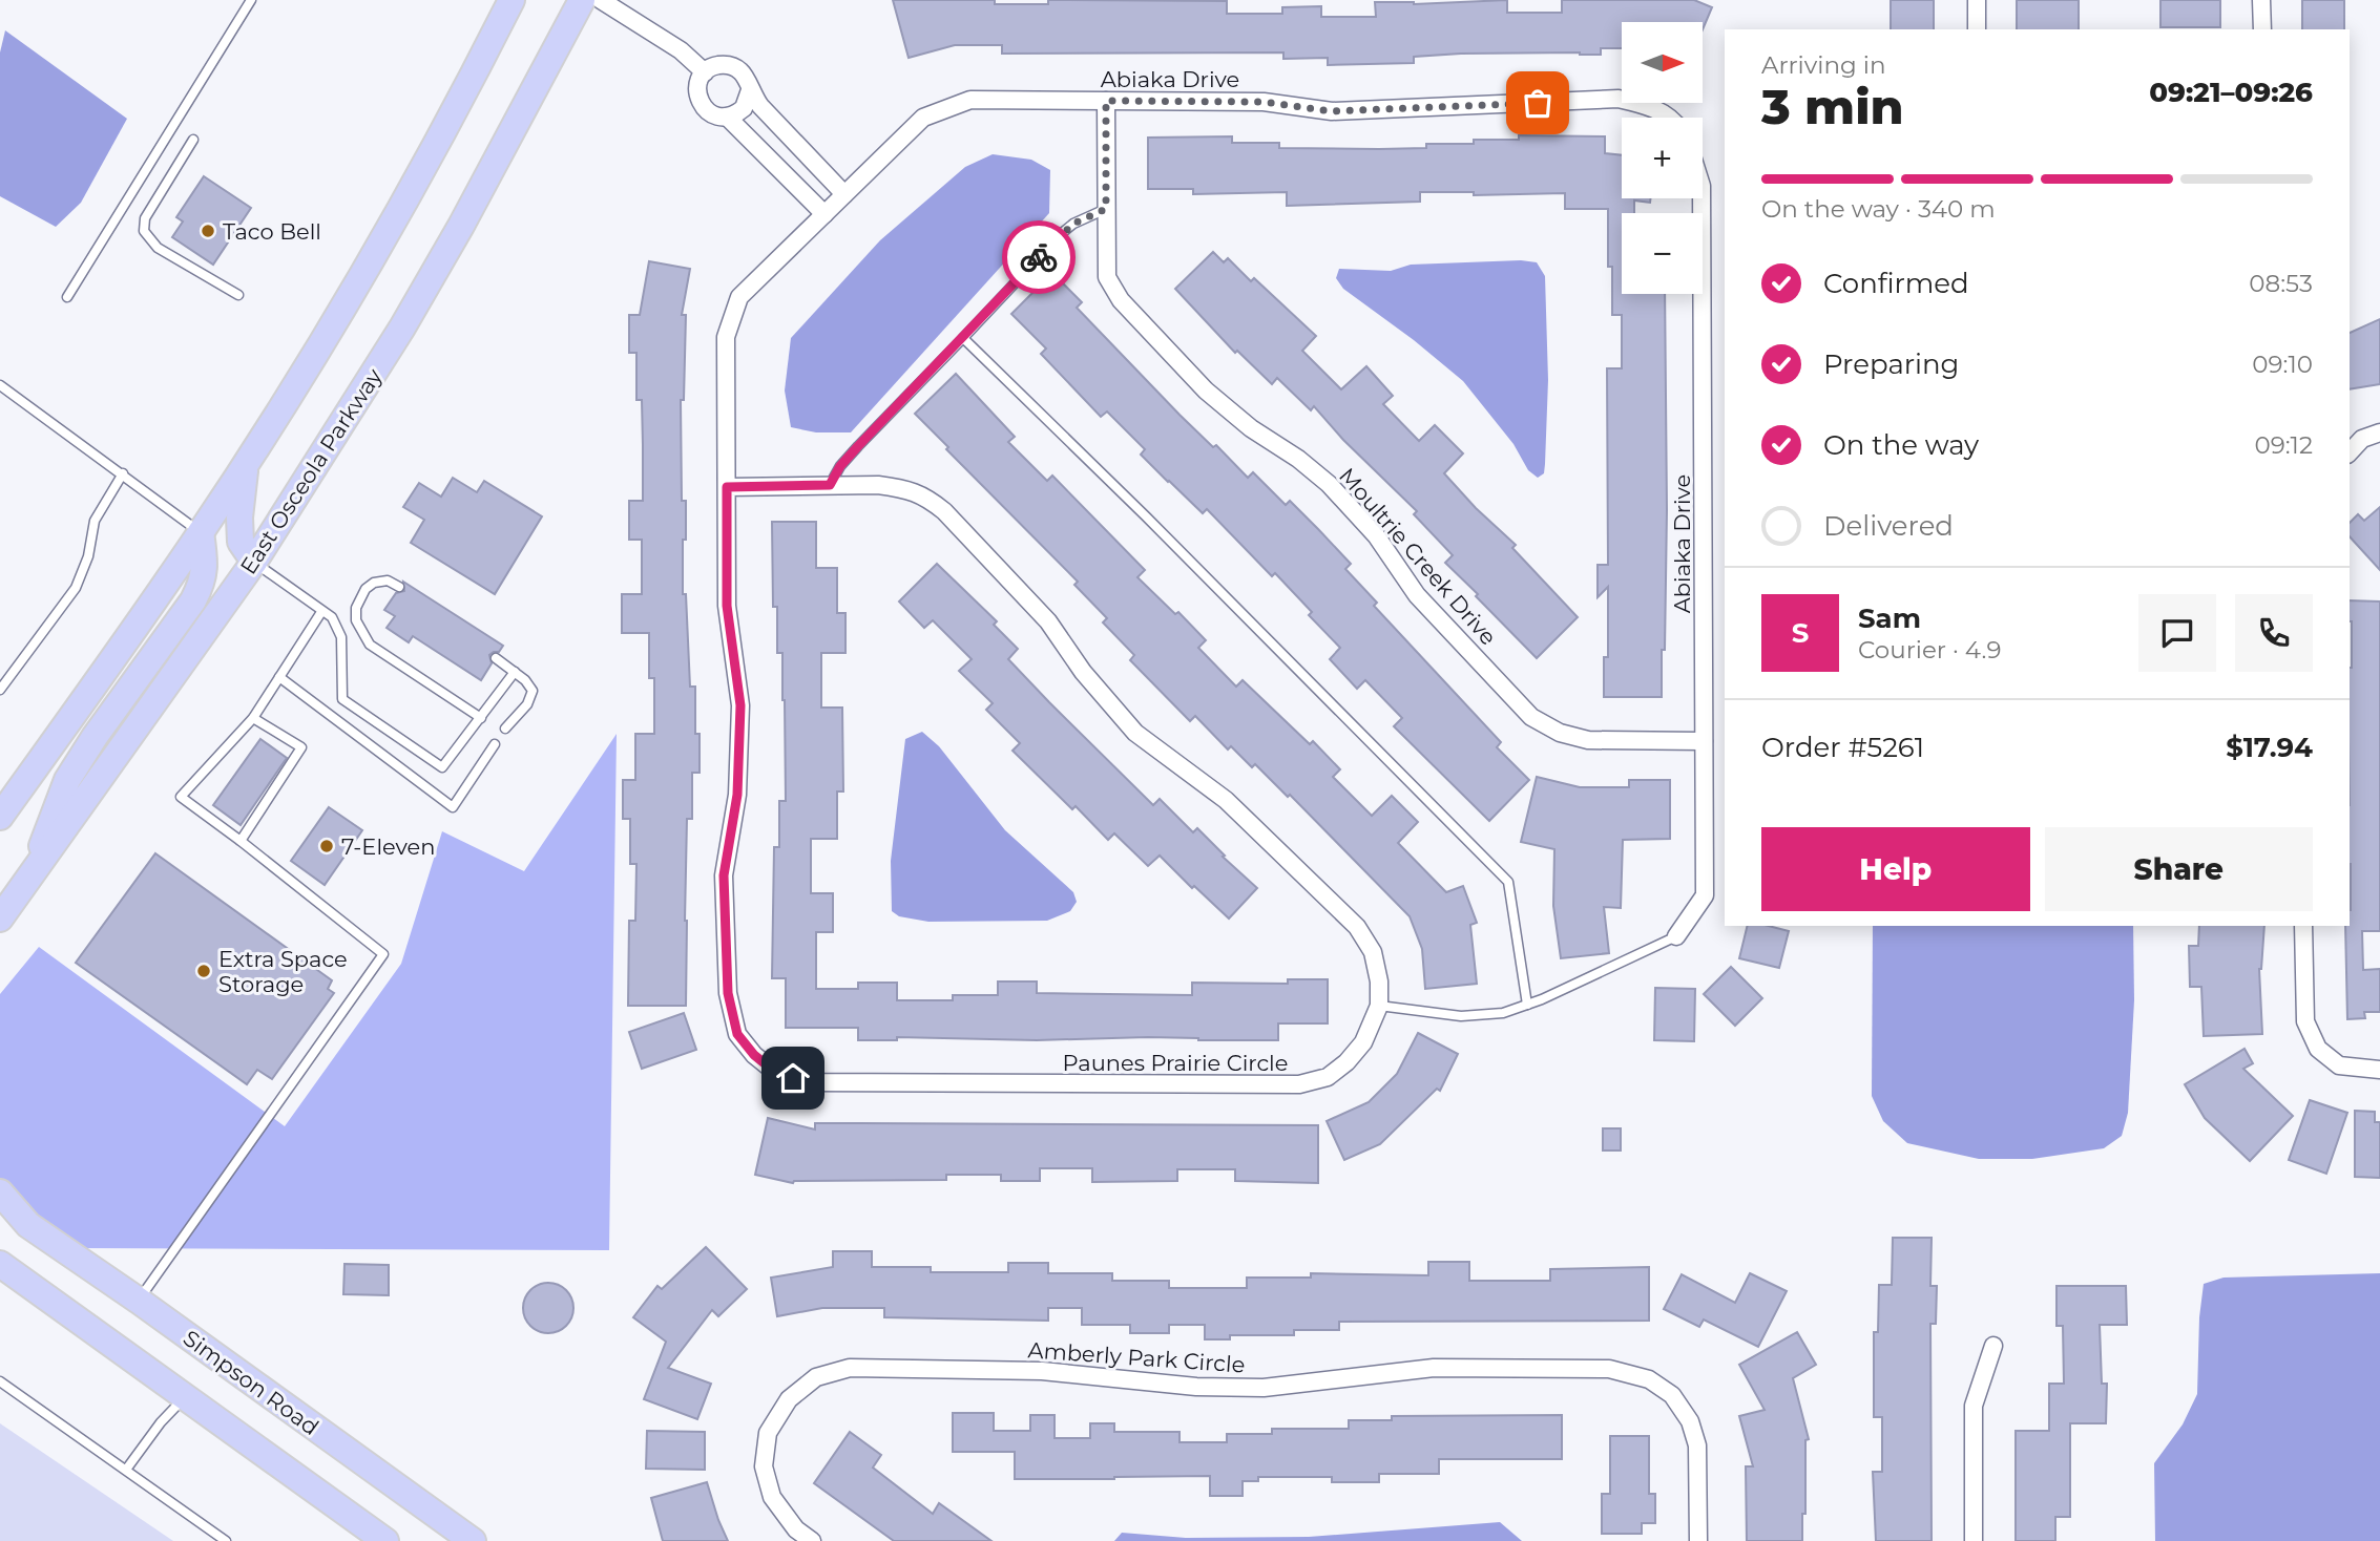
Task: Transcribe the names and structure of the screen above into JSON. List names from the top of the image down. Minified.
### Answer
{"streets":{"main road":["East Osceola Parkway","Simpson Road"],"street":["Abiaka Drive","Moultrie Creek Drive","Paunes Prairie Circle","Amberly Park Circle"]},"crossings":[["Abiaka Drive","Moultrie Creek Drive"],["Abiaka Drive","Paunes Prairie Circle"]],"places":["Taco Bell","7-Eleven","Extra Space Storage"],"north":"right","page":{"map_buttons":["+","−"],"heading":["3 min","Arriving in","09:21–09:26"],"panel":["Sam","Courier · 4.9","Order #5261","$17.94"],"bar":"On the way · 340 m","list":[["Confirmed","08:53"],["Preparing","09:10"],["On the way","09:12"],"Delivered"],"round":"S","buttons":["Help","Share"]}}
